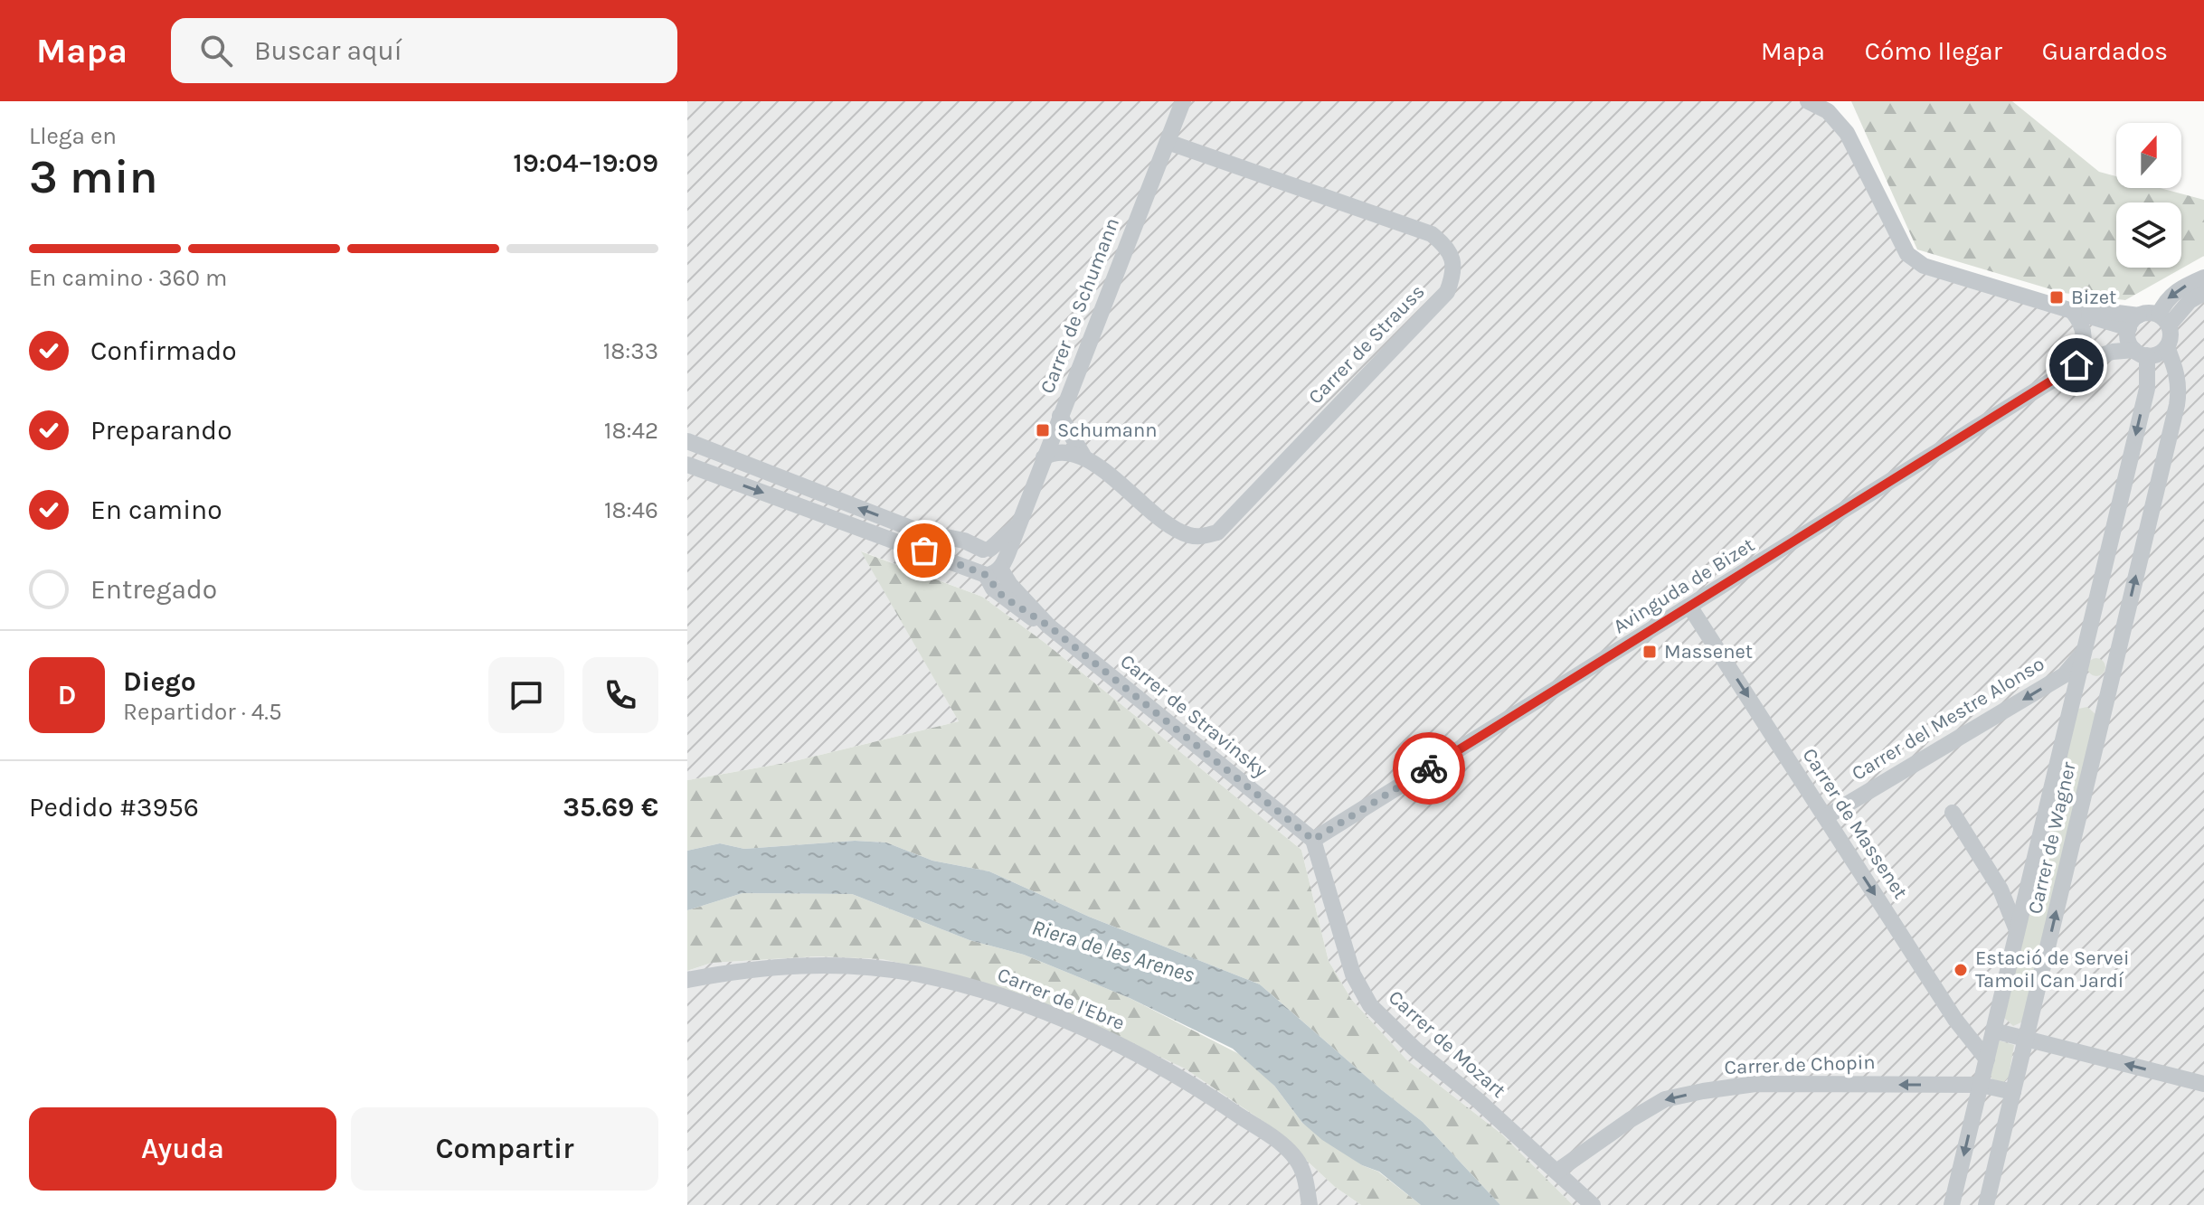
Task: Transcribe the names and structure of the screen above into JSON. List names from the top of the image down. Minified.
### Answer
{"streets":{"street":["Carrer de Schumann","Carrer de Strauss","Avinguda de Bizet","Carrer de Stravinsky","Carrer del Mestre Alonso","Carrer de Massenet","Carrer de Wagner","Carrer de l'Ebre","Carrer de Mozart","Carrer de Chopin"]},"crossings":[["Carrer de Schumann","Carrer de Strauss"],["Carrer de Schumann","Carrer de Stravinsky"],["Avinguda de Bizet","Carrer de Stravinsky"],["Avinguda de Bizet","Carrer de Massenet"],["Avinguda de Bizet","Carrer de Wagner"],["Avinguda de Bizet","Carrer de Mozart"],["Carrer de Stravinsky","Carrer de Mozart"],["Carrer del Mestre Alonso","Carrer de Massenet"],["Carrer del Mestre Alonso","Carrer de Wagner"],["Carrer de Massenet","Carrer de Wagner"],["Carrer de Wagner","Carrer de Chopin"],["Carrer de Mozart","Carrer de Chopin"]],"one_way":["Carrer del Mestre Alonso","Carrer de Massenet","Carrer de Chopin"],"water":["Riera de les Arenes"],"places":{"transit":["Bizet","Schumann","Massenet"],"other":["Estació de Servei Tamoil Can Jardí"]},"north":"top","page":{"header":"Mapa","search":"Buscar aquí","nav":["Mapa","Cómo llegar","Guardados"],"heading":["3 min","Llega en","19:04–19:09"],"panel":["Diego","Repartidor · 4.5","Pedido #3956","35.69 €"],"bar":"En camino · 360 m","list":[["Confirmado","18:33"],["Preparando","18:42"],["En camino","18:46"],"Entregado"],"round":"D","buttons":["Ayuda","Compartir"]}}
